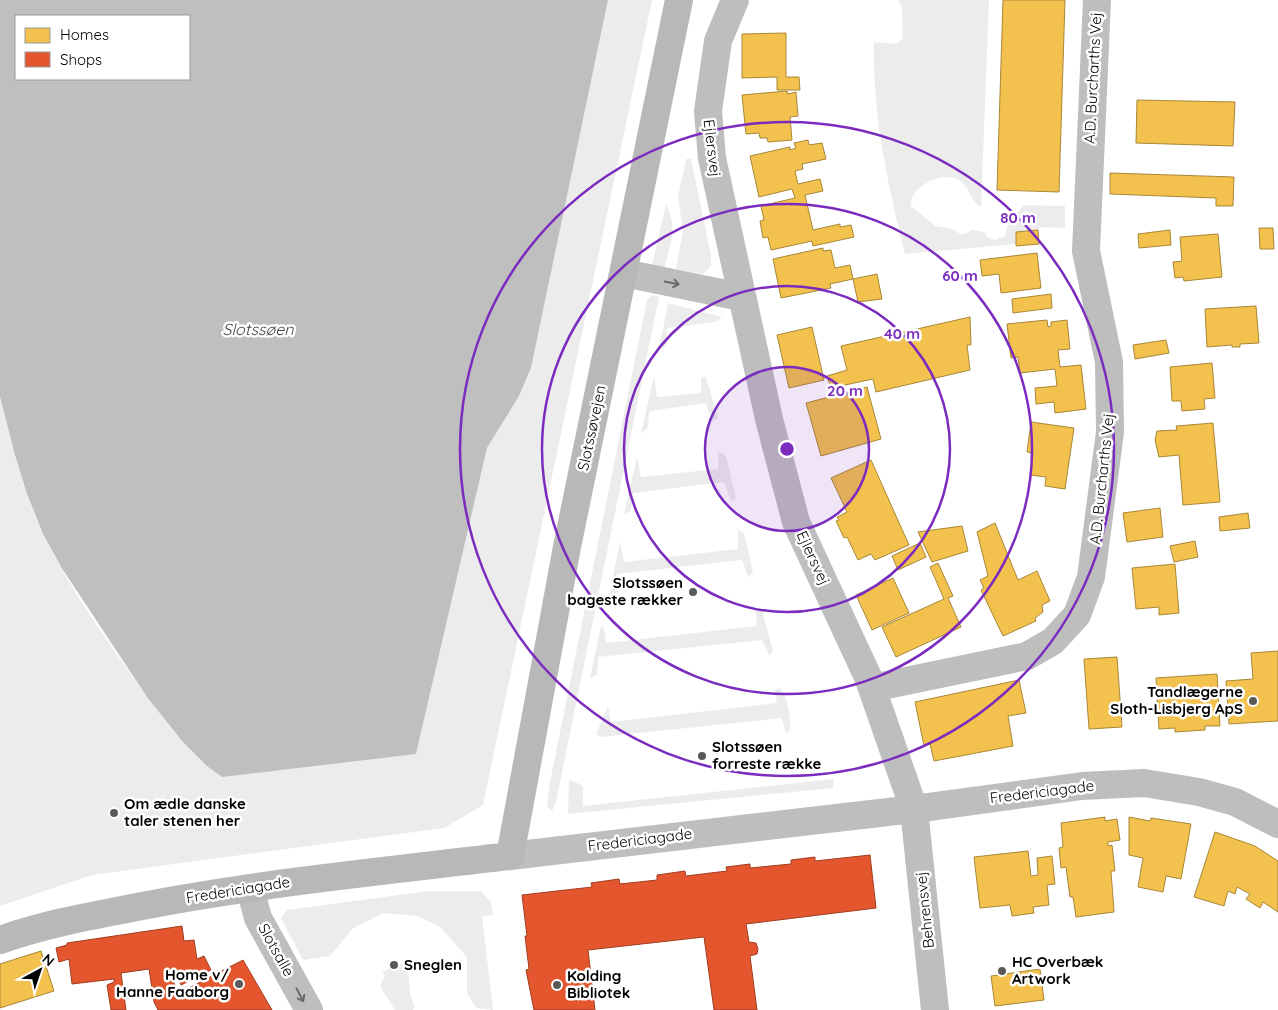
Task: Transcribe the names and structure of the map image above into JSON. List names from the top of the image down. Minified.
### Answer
{"streets":{"main road":["Slotssøvejen","Fredericiagade"],"street":["A.D. Burcharths Vej","Ejlersvej","Behrensvej","Slotsalle"]},"crossings":[["A.D. Burcharths Vej","Ejlersvej"],["Ejlersvej","Fredericiagade"],["Ejlersvej","Behrensvej"],["Slotssøvejen","Fredericiagade"],["Fredericiagade","Behrensvej"],["Fredericiagade","Slotsalle"]],"one_way":["Slotsalle"],"water":["Slotssøen"],"places":["Slotssøen bageste rækker","Tandlægerne Sloth-Lisbjerg ApS","Slotssøen forreste række","Om ædle danske taler stenen her","Sneglen","HC Overbæk Artwork","Home v/ Hanne Faaborg","Kolding Bibliotek"],"legend":["Homes","Shops"],"north":"top right","rings":["80 m","60 m","40 m","20 m"]}
